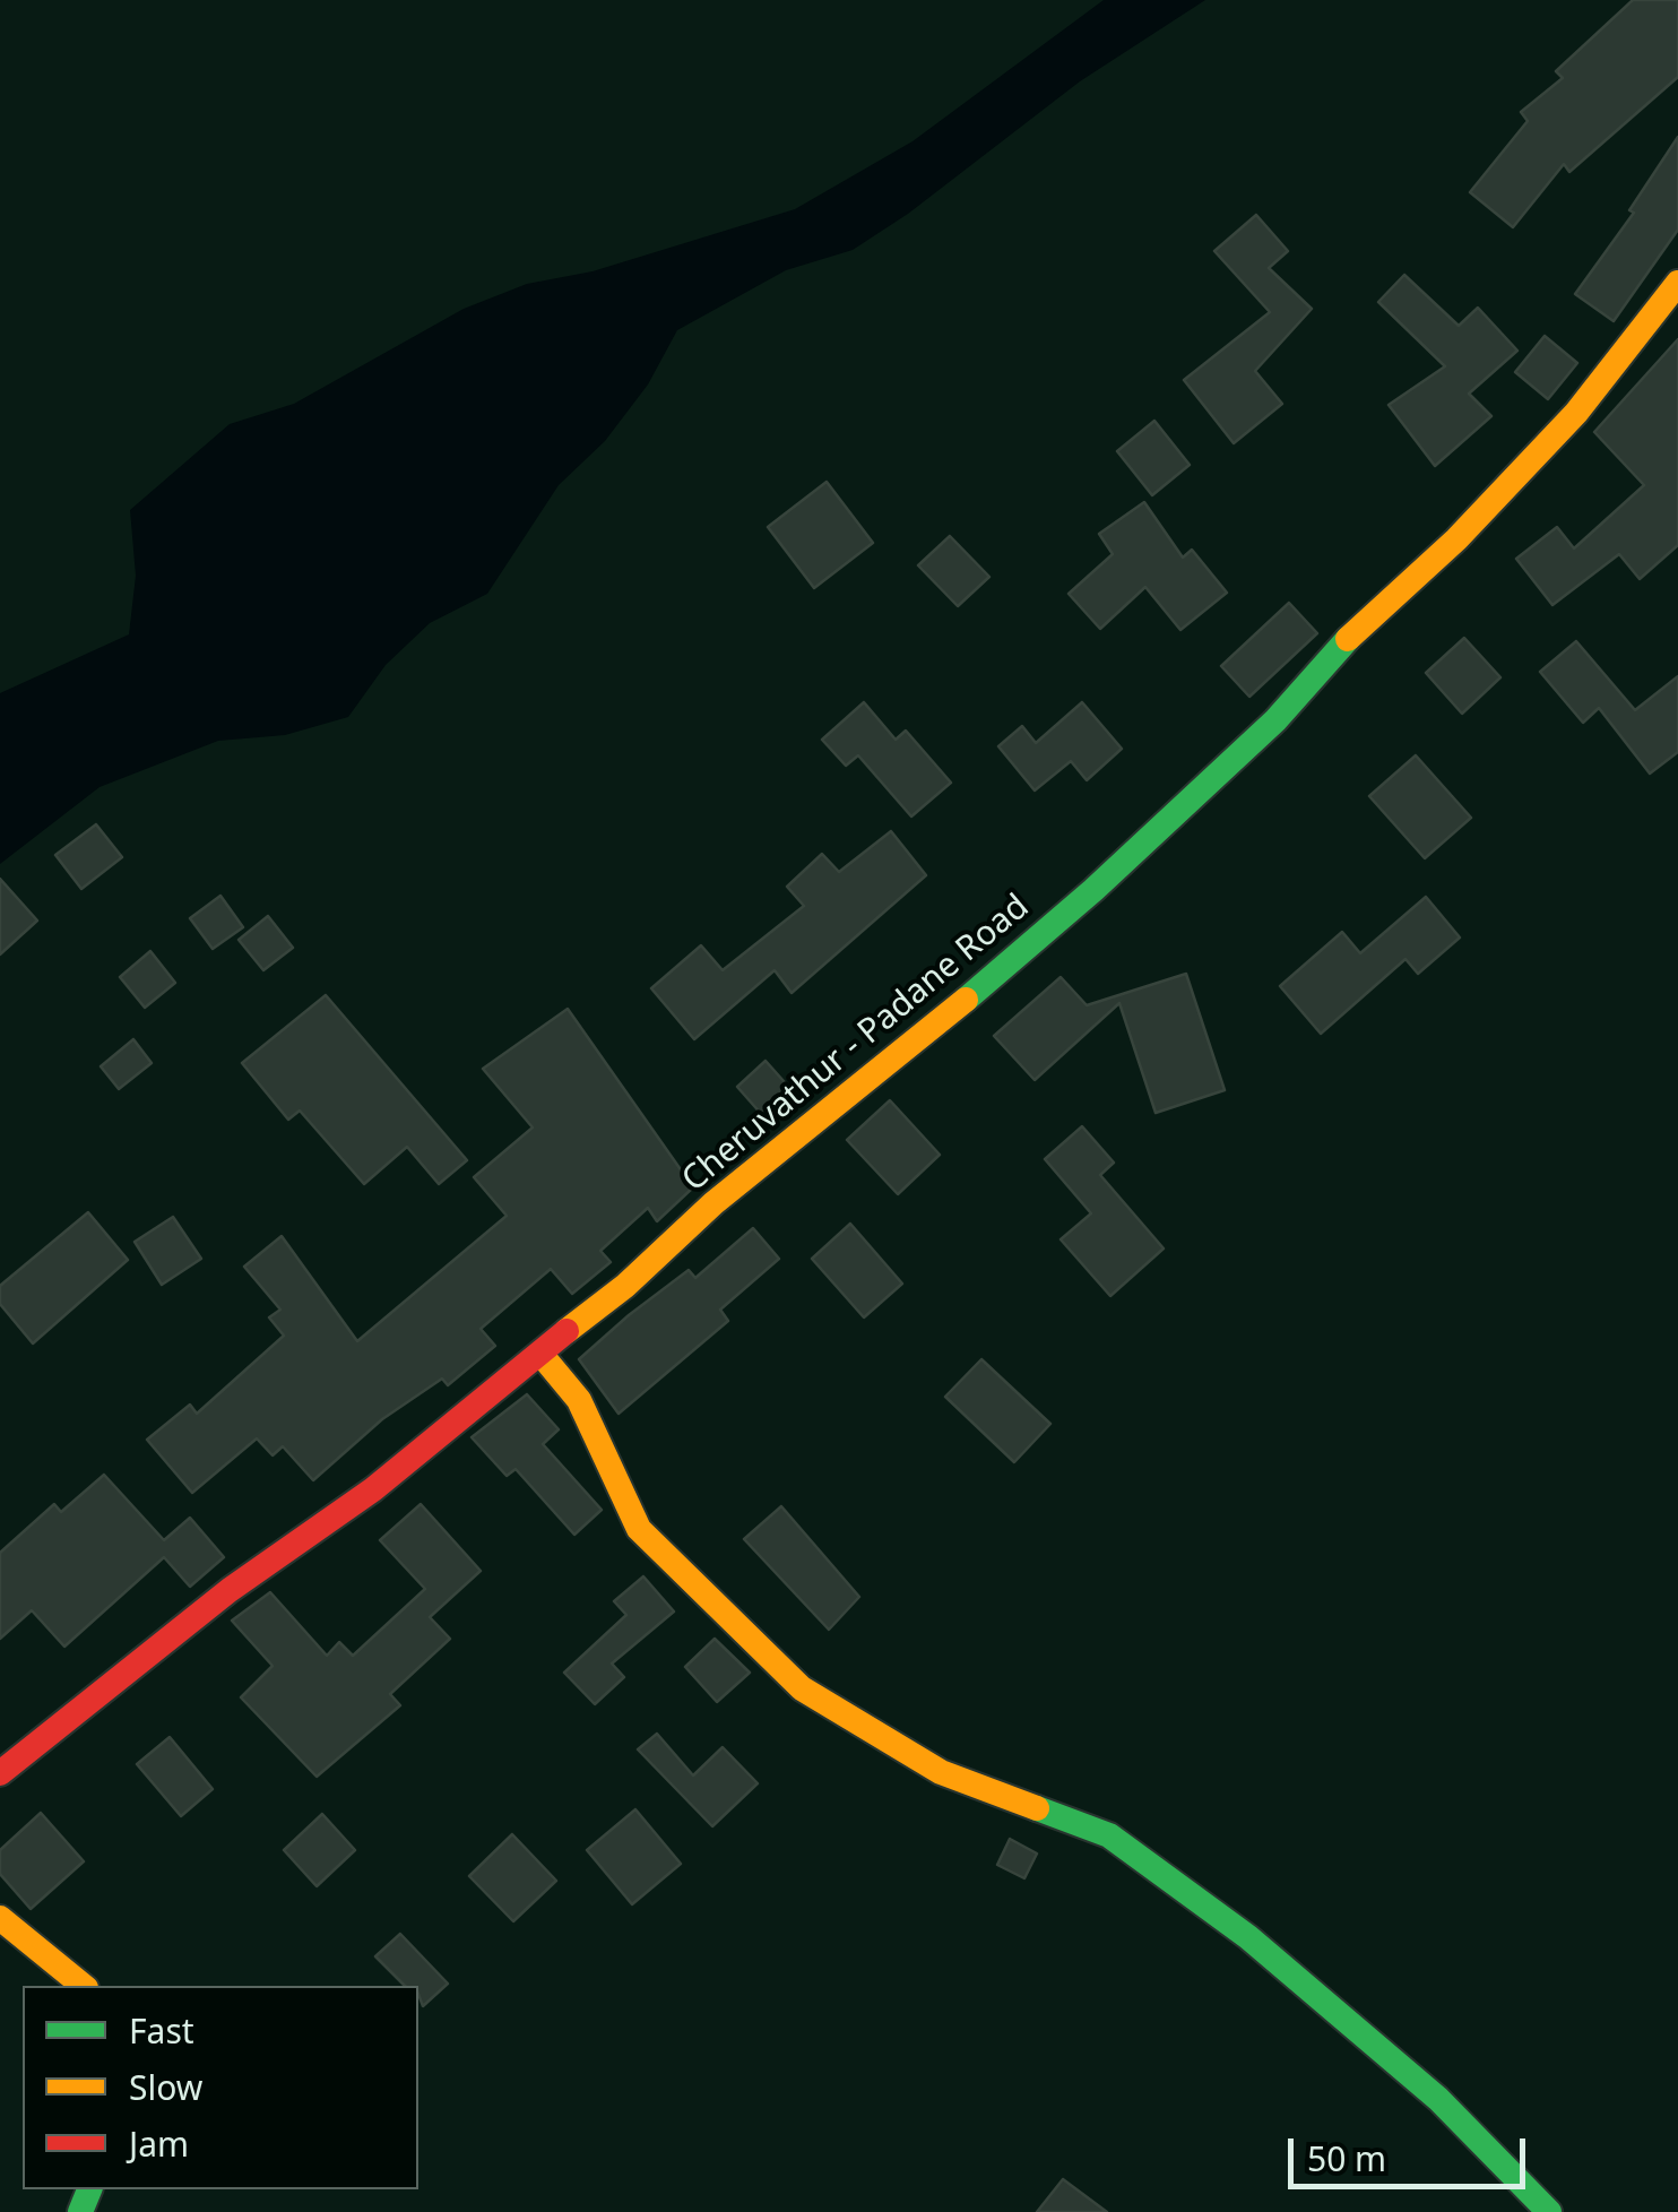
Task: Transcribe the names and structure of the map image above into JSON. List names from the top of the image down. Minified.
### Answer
{"streets":{"main road":["Cheruvathur - Padane Road"]},"legend":["Fast","Slow","Jam"],"scale_bar":"50 m"}
